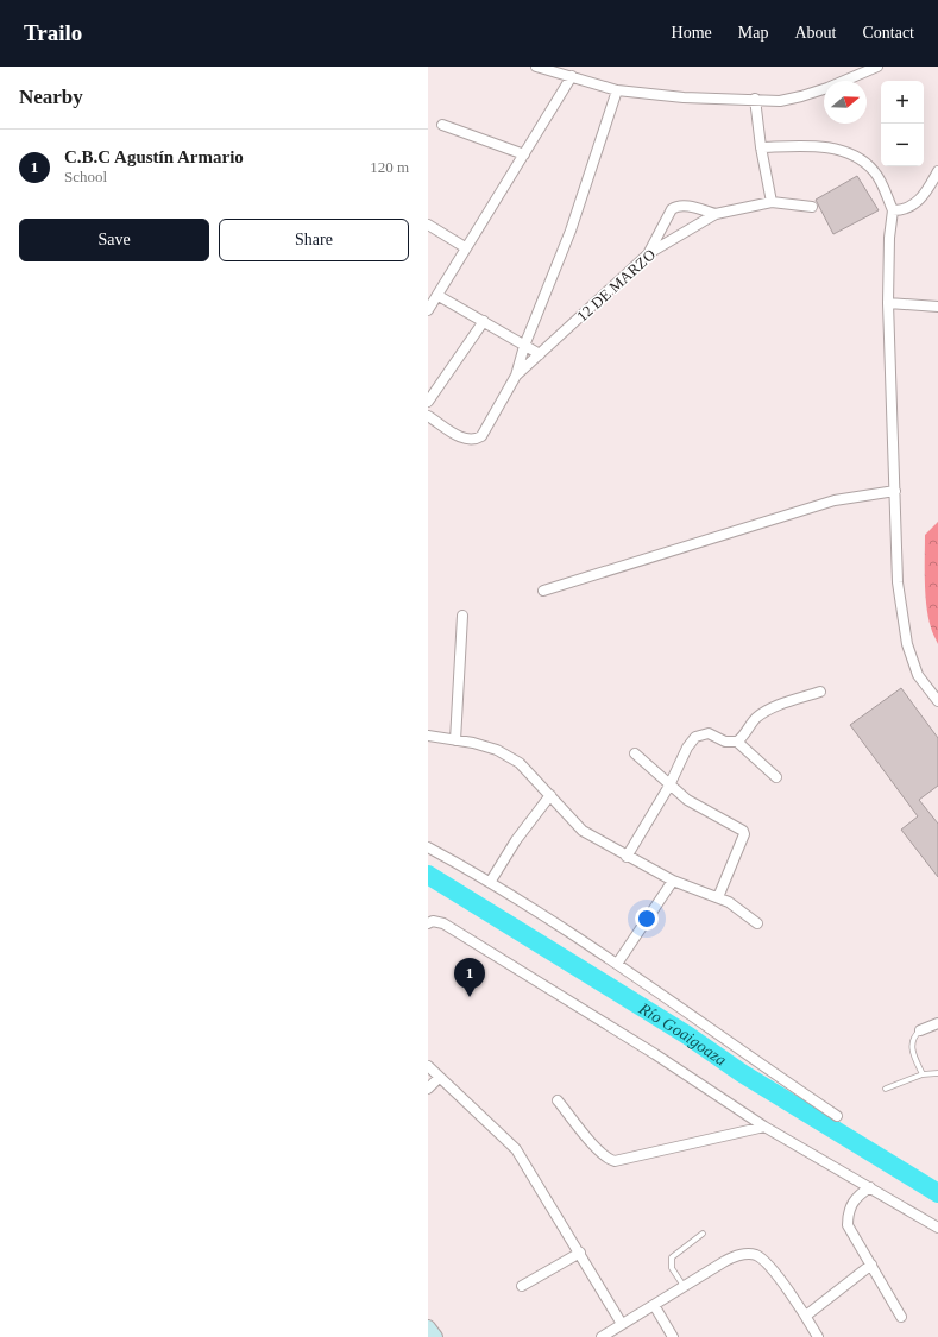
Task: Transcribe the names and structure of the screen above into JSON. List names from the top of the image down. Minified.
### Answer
{"streets":{"street":["12 DE MARZO"]},"water":["Río Goaigoaza"],"north":"right","page":{"header":"Trailo","nav":["Home","Map","About","Contact"],"heading":"Nearby","map_buttons":["+","−"],"list":[{"mark":"1","name":"C.B.C Agustín Armario","note":"School","value":"120 m"}],"buttons":["Save","Share"],"pins":"1"}}
